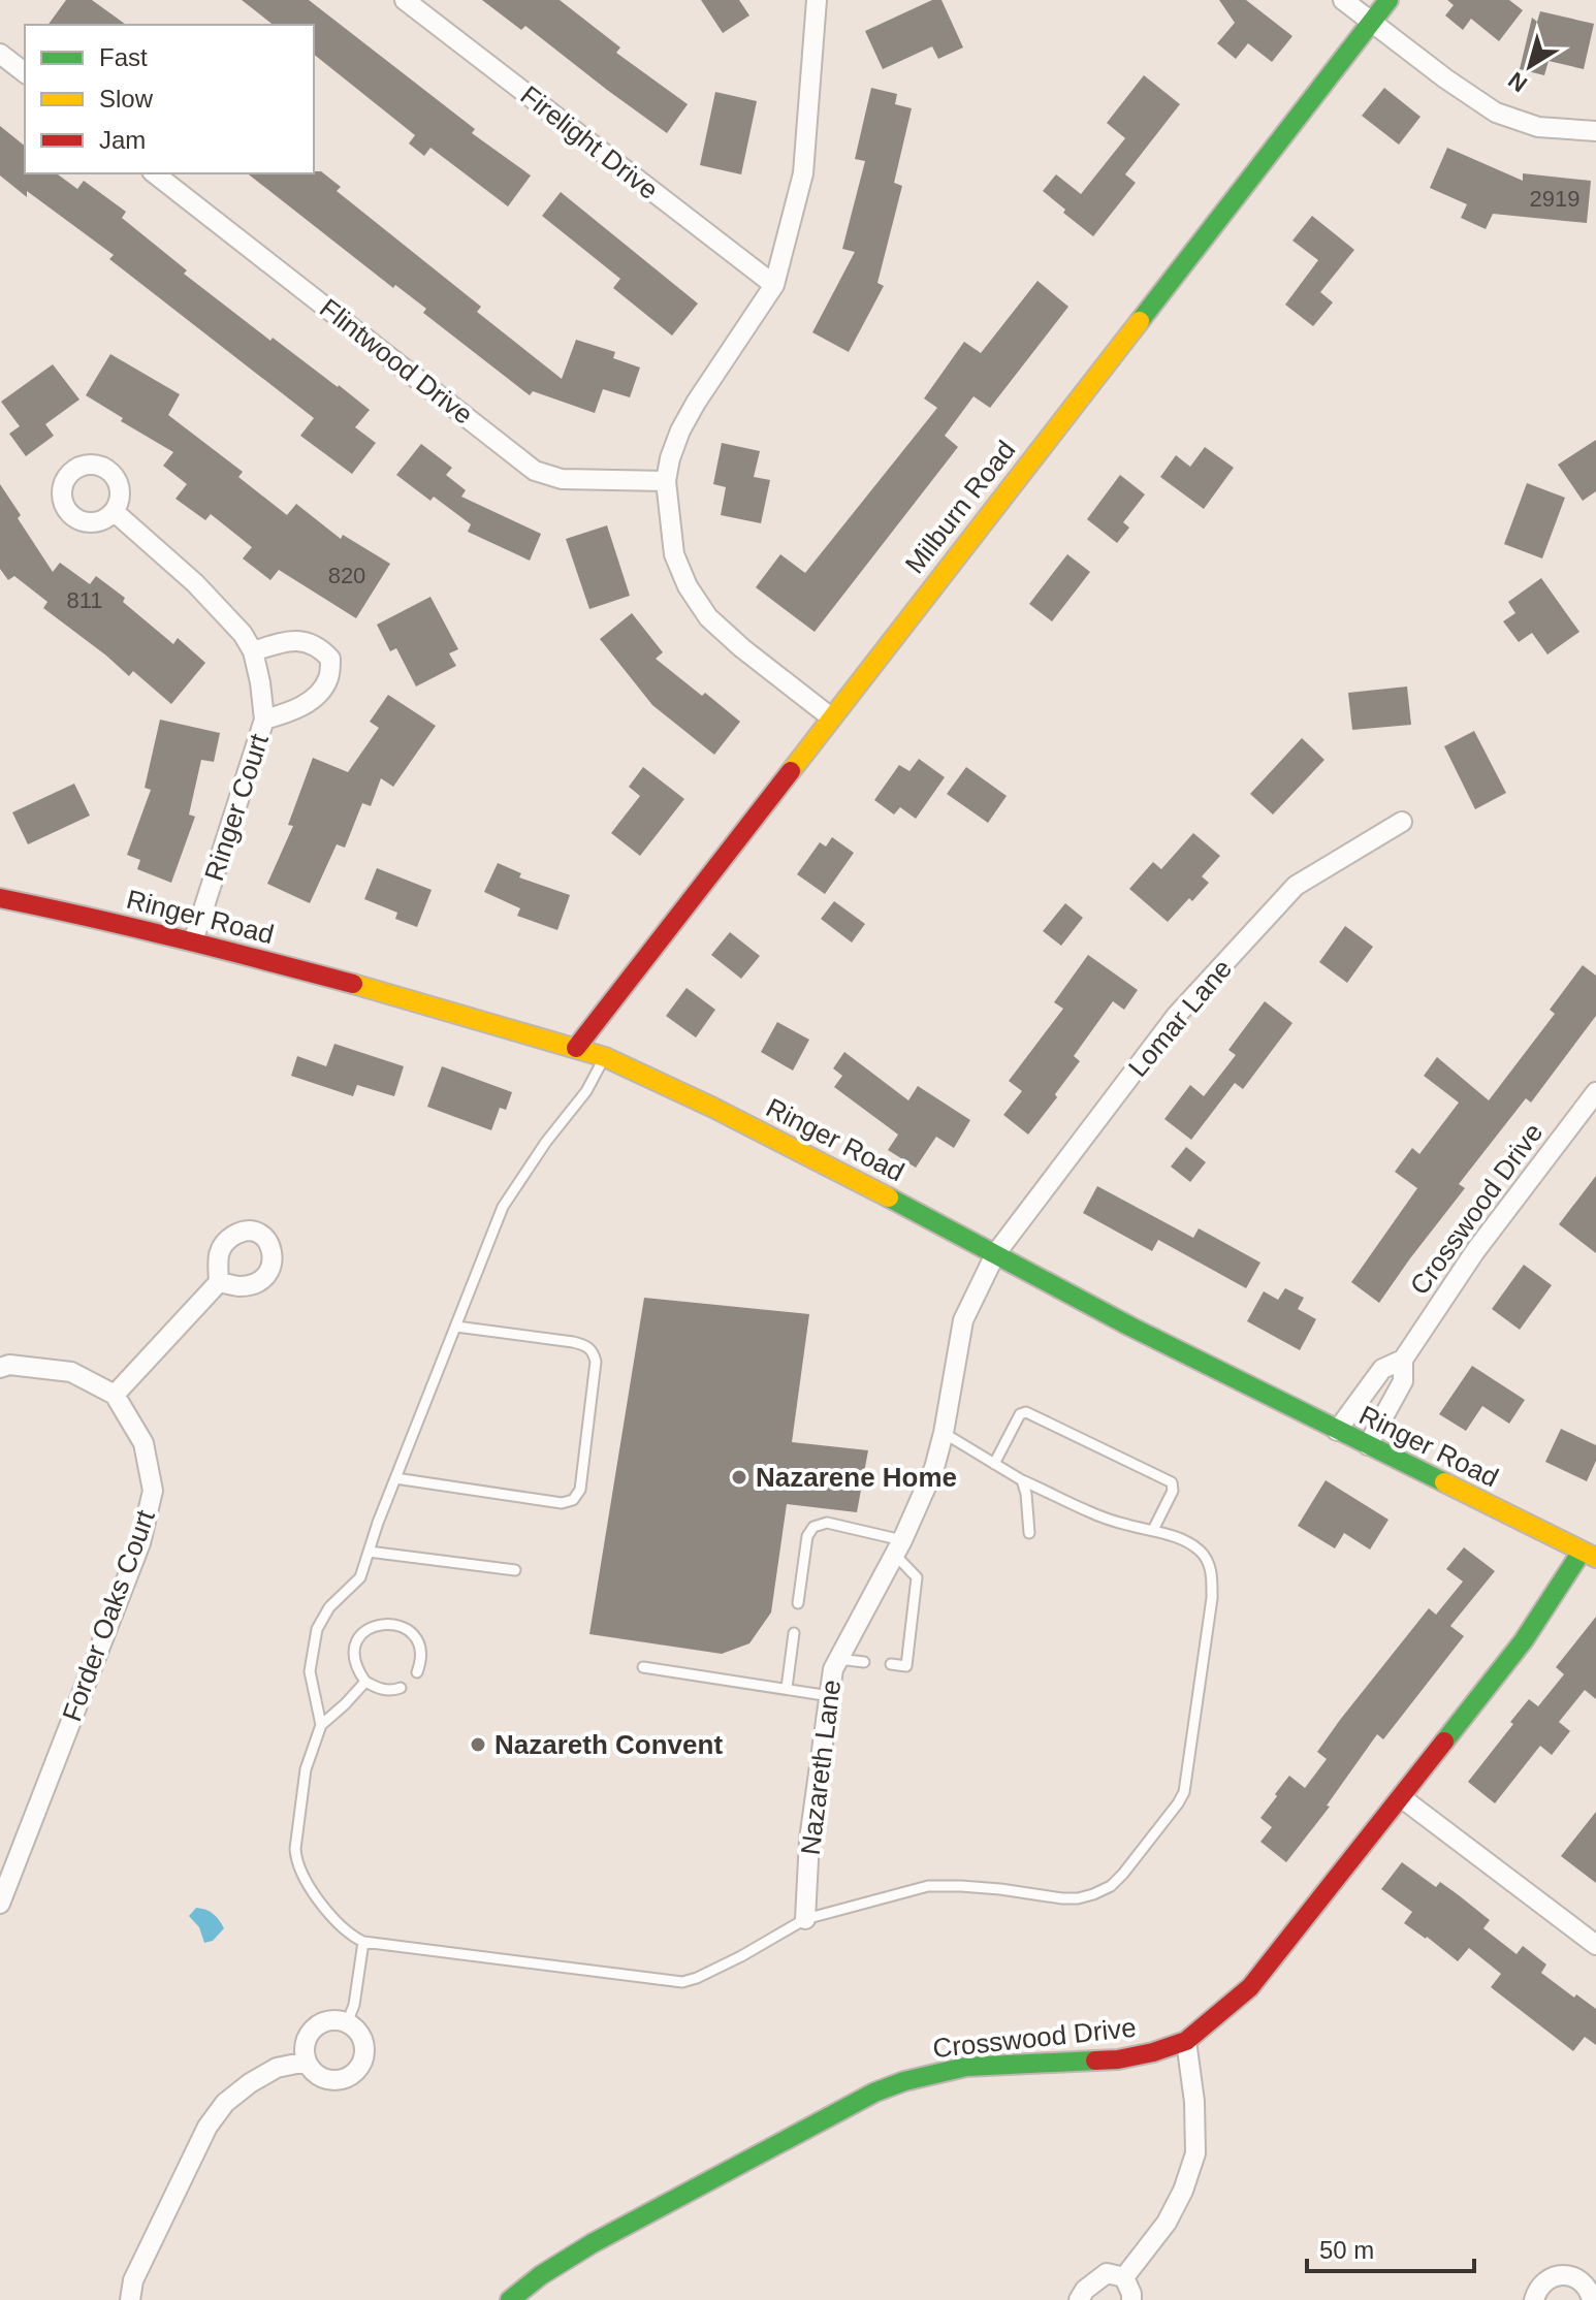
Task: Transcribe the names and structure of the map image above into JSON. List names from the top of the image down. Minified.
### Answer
{"streets":{"street":["Firelight Drive","Flintwood Drive","Milburn Road","Ringer Court","Ringer Road","Lomar Lane","Crosswood Drive","Forder Oaks Court","Nazareth Lane"]},"crossings":[["Milburn Road","Ringer Road"],["Ringer Court","Ringer Road"],["Ringer Road","Lomar Lane"],["Ringer Road","Crosswood Drive"],["Ringer Road","Nazareth Lane"],["Lomar Lane","Nazareth Lane"]],"places":["Nazarene Home","Nazareth Convent"],"house_numbers":["2919","820","811"],"legend":["Fast","Slow","Jam"],"scale_bar":"50 m","north":"bottom left"}
